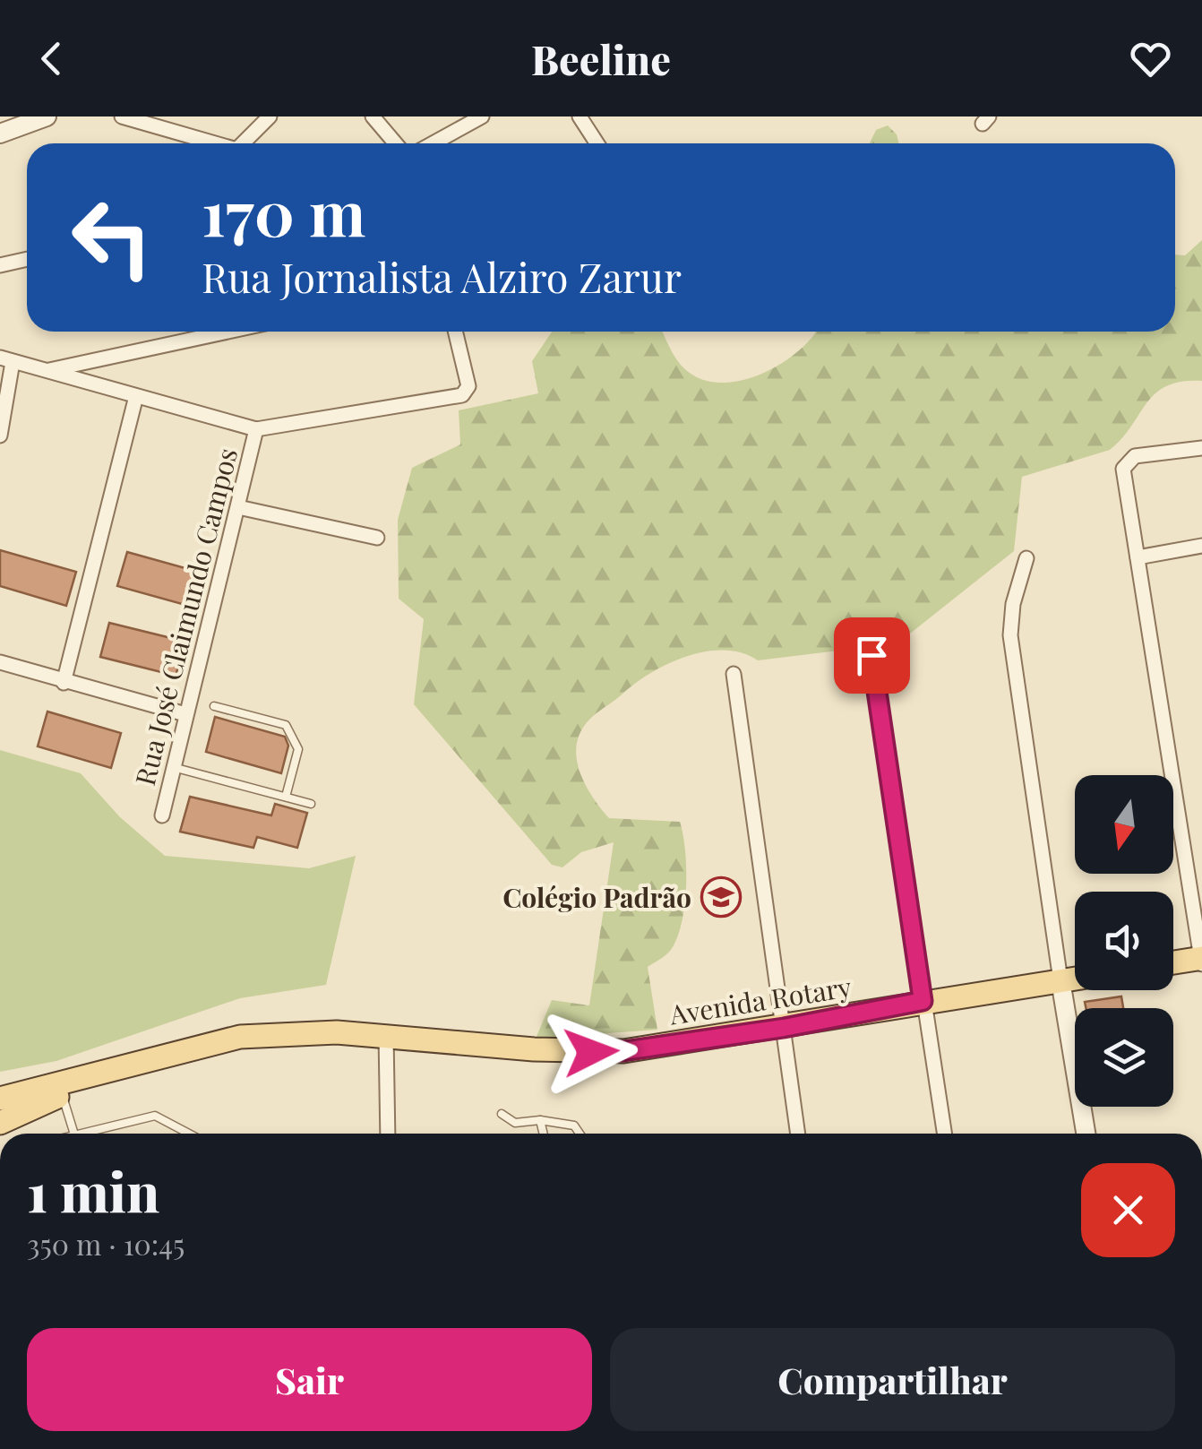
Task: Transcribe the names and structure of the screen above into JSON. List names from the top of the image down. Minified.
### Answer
{"streets":{"main road":["Avenida Rotary"],"street":["Rua José Claimundo Campos"]},"places":{"school or university":["Colégio Padrão"]},"north":"bottom","page":{"header":"Beeline","turn":["170 m","Rua Jornalista Alziro Zarur"],"heading":["1 min","350 m · 10:45"],"buttons":["Sair","Compartilhar"]}}
